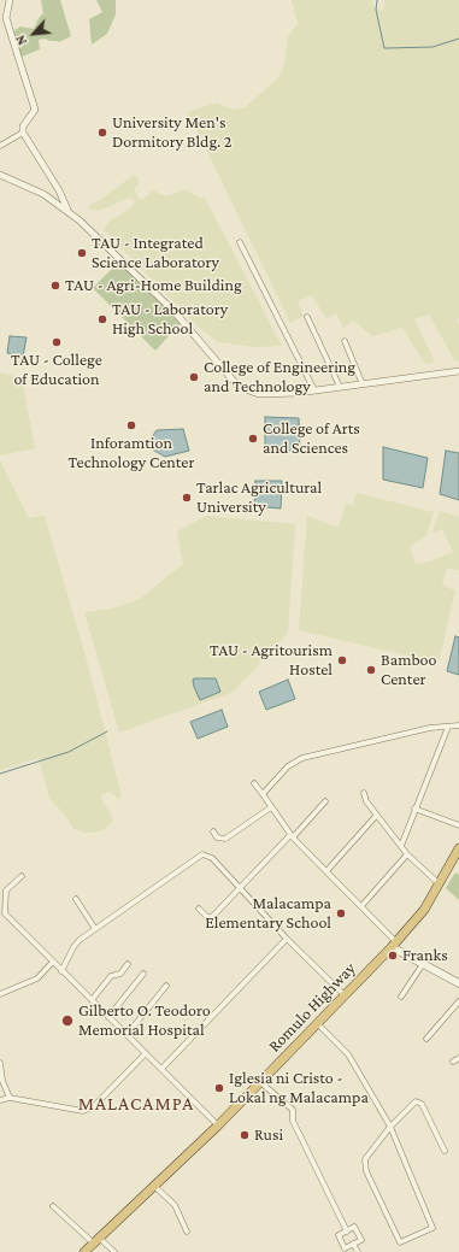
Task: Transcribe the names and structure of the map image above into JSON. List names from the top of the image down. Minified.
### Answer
{"streets":{"highway":["Romulo Highway"]},"districts":["MALACAMPA"],"places":["University Men's Dormitory Bldg. 2","TAU - Integrated Science Laboratory","TAU - Agri-Home Building","TAU - Laboratory High School","TAU - College of Education","College of Engineering and Technology","Inforamtion Technology Center","College of Arts and Sciences","Tarlac Agricultural University","TAU - Agritourism Hostel","Bamboo Center","Malacampa Elementary School","Franks","Gilberto O. Teodoro Memorial Hospital","Iglesia ni Cristo - Lokal ng Malacampa","Rusi"],"north":"bottom left"}
